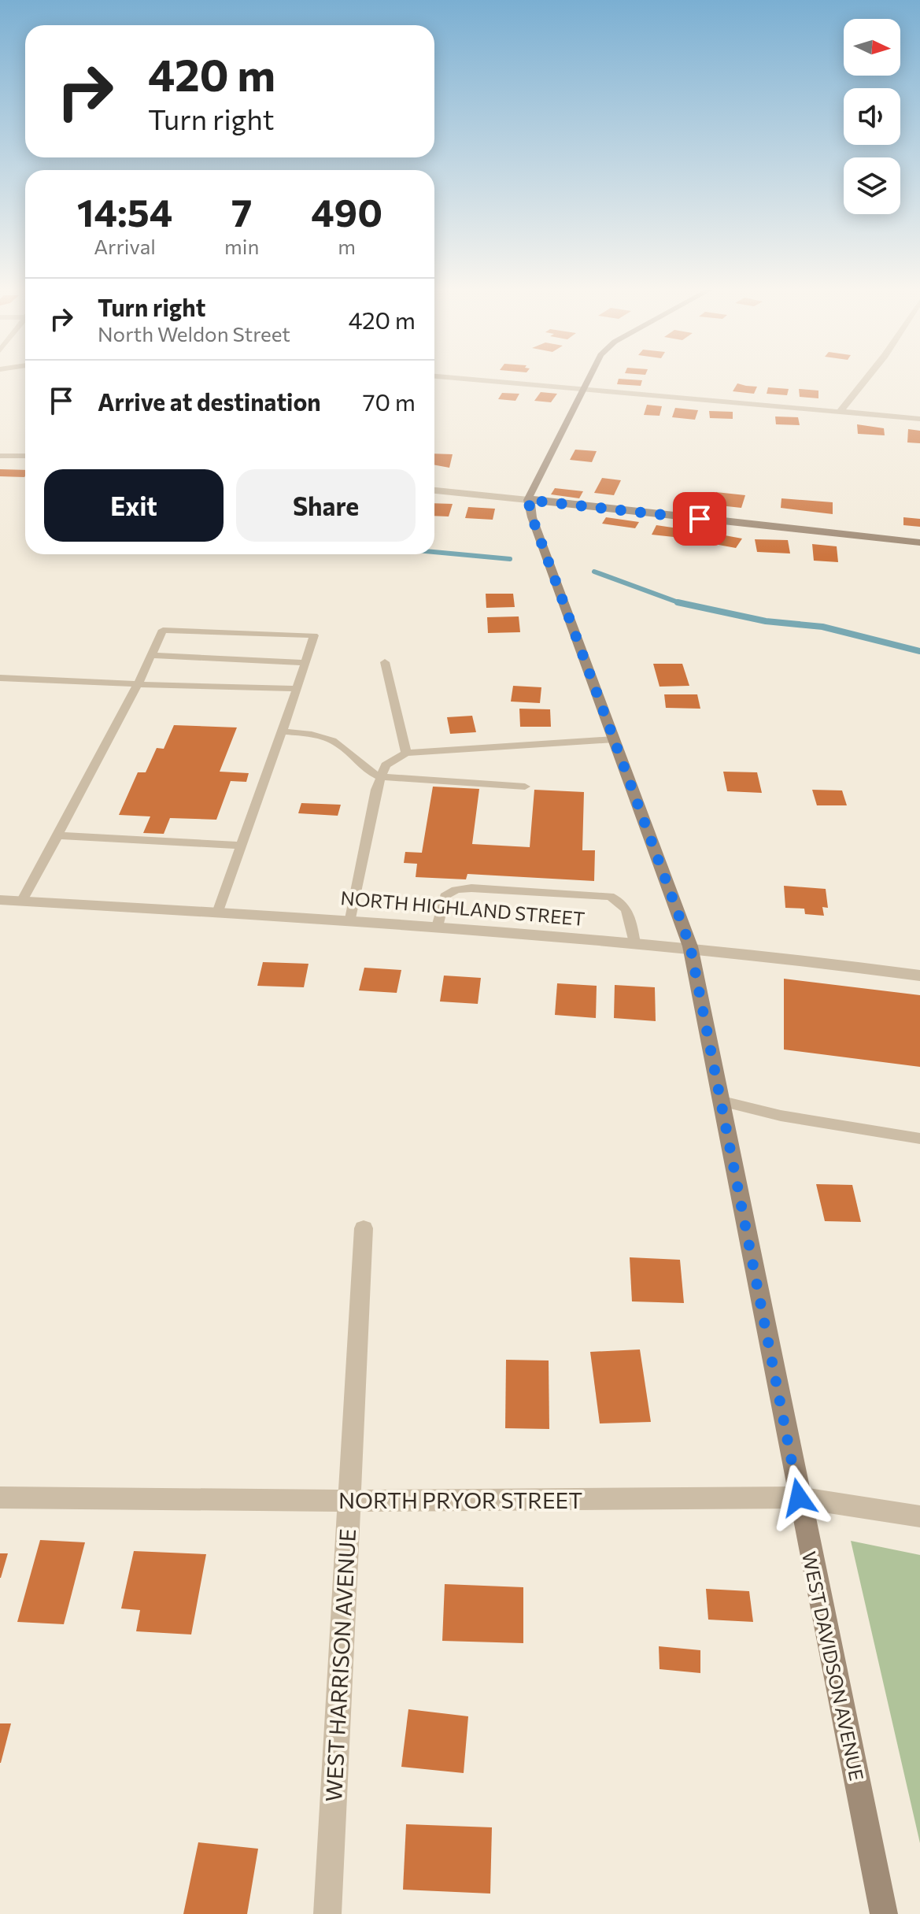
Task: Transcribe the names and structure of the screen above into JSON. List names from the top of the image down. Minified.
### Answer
{"streets":{"street":["NORTH HIGHLAND STREET","NORTH PRYOR STREET","WEST HARRISON AVENUE","WEST DAVIDSON AVENUE"]},"crossings":[["NORTH HIGHLAND STREET","WEST DAVIDSON AVENUE"],["NORTH PRYOR STREET","WEST HARRISON AVENUE"],["NORTH PRYOR STREET","WEST DAVIDSON AVENUE"]],"north":"right","page":{"turn":["420 m","Turn right"],"eta":["14:54","Arrival","7","min","490","m"],"list":[{"name":"Turn right","note":"North Weldon Street","value":"420 m"},{"name":"Arrive at destination","value":"70 m"}],"buttons":["Exit","Share"]}}
